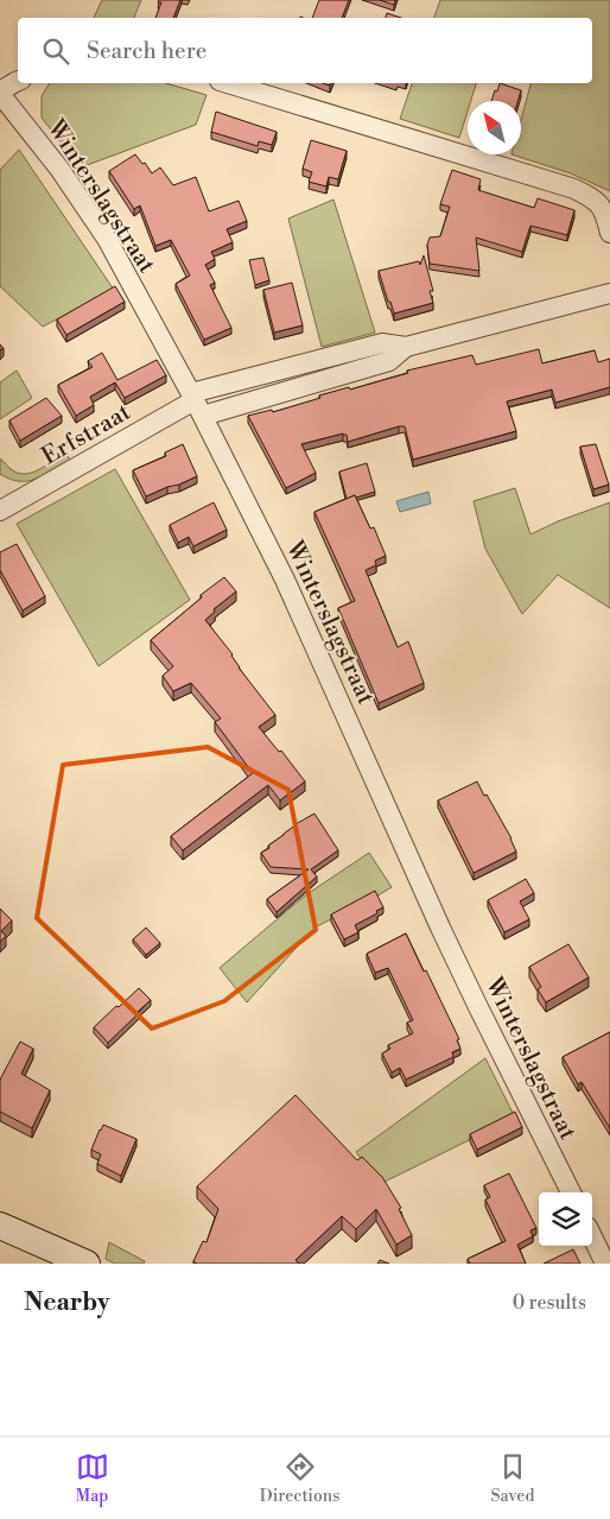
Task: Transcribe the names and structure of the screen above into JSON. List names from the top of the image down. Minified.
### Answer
{"streets":{"street":["Winterslagstraat","Erfstraat"]},"crossings":[["Winterslagstraat","Erfstraat"]],"north":"top left","page":{"search":"Search here","heading":["Nearby","0 results"],"nav":["Map","Directions","Saved"]}}
